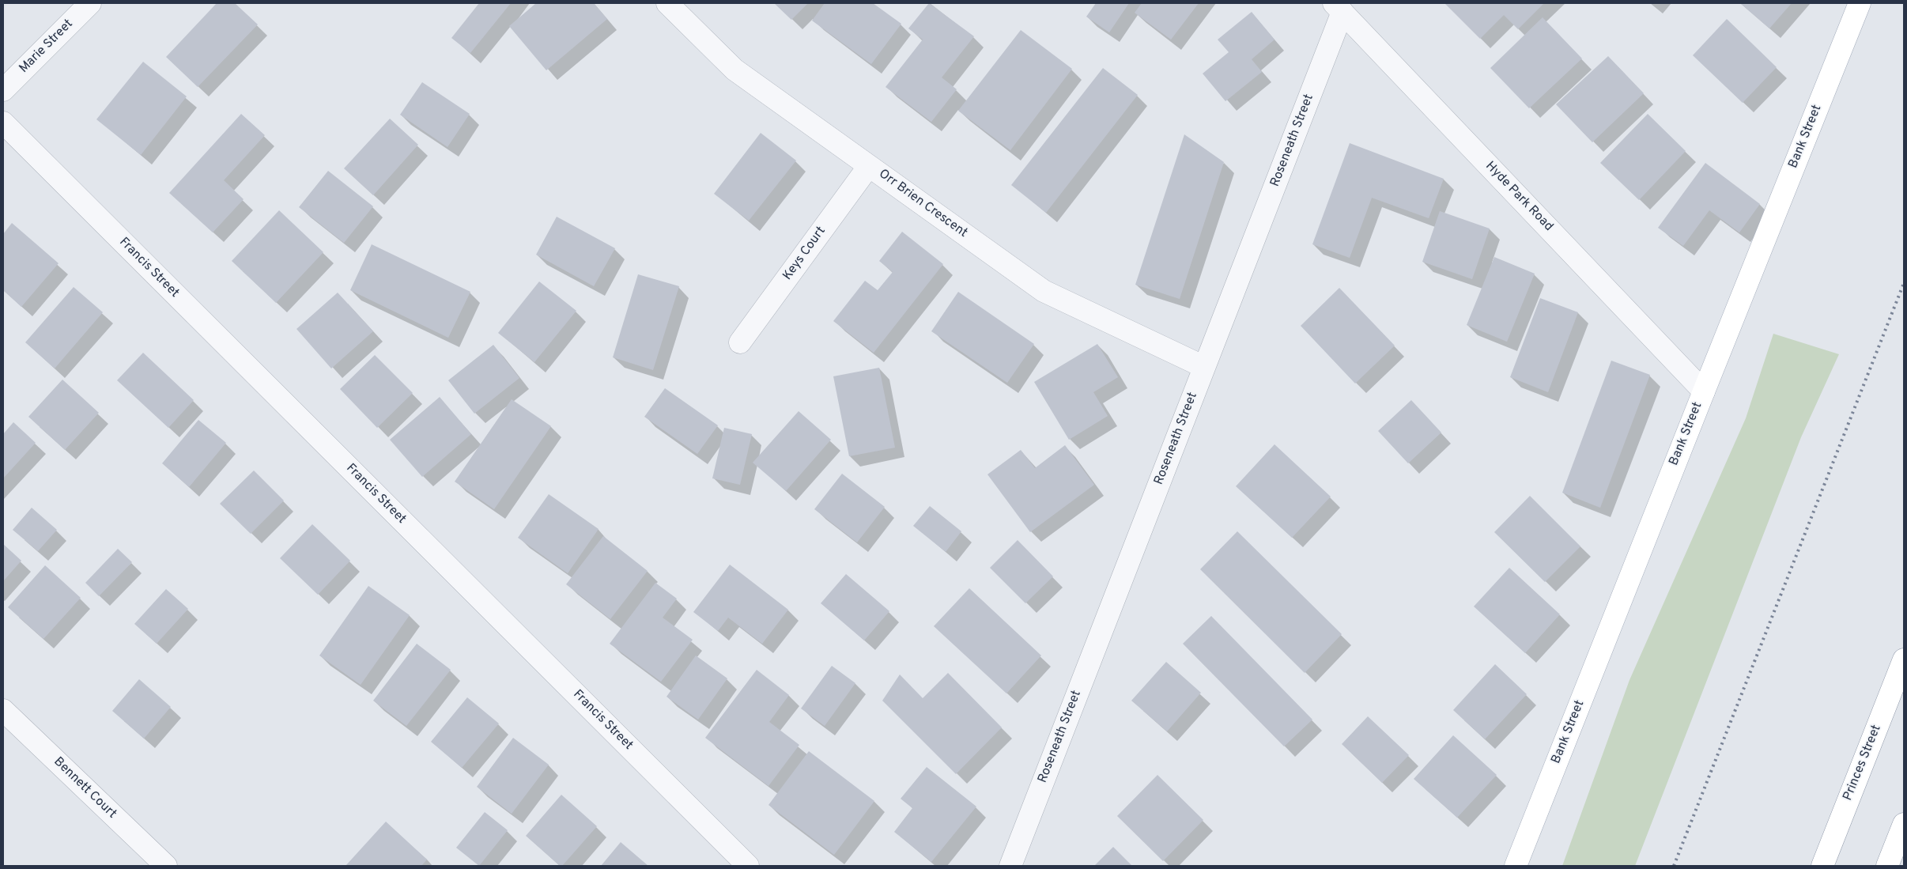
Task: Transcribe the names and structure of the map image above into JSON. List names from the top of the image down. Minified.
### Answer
{"streets":{"main road":["Bank Street","Princes Street"],"street":["Marie Street","Roseneath Street","Hyde Park Road","Orr Brien Crescent","Keys Court","Francis Street","Bennett Court"]},"crossings":[["Bank Street","Hyde Park Road"],["Roseneath Street","Hyde Park Road"],["Roseneath Street","Orr Brien Crescent"],["Orr Brien Crescent","Keys Court"]]}
